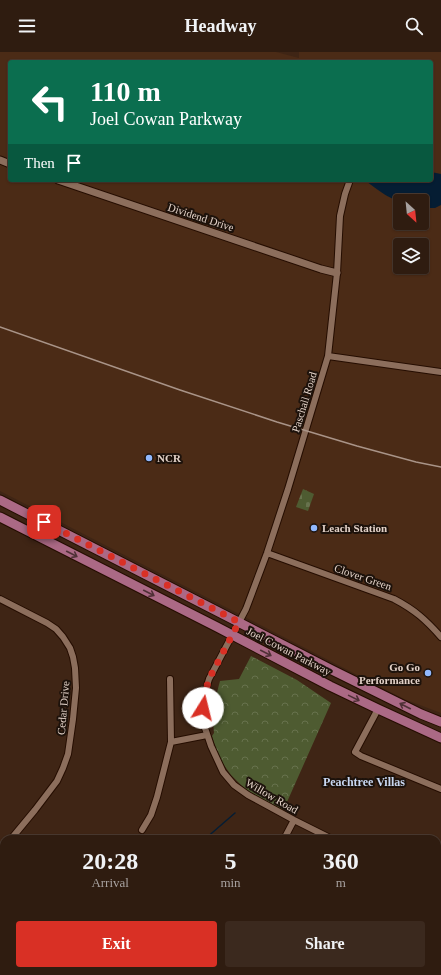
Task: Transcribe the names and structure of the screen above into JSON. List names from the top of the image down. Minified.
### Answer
{"streets":{"main road":["Joel Cowan Parkway"],"street":["Dividend Drive","Paschall Road","Clover Green","Cedar Drive","Willow Road"]},"crossings":[["Dividend Drive","Paschall Road"],["Paschall Road","Clover Green"],["Paschall Road","Joel Cowan Parkway"],["Paschall Road","Willow Road"],["Joel Cowan Parkway","Willow Road"]],"districts":["Peachtree Villas"],"places":["NCR","Leach Station","Go Go Performance"],"north":"bottom right","page":{"header":"Headway","turn":["110 m","Joel Cowan Parkway"],"then":"Then","eta":["20:28","Arrival","5","min","360","m"],"buttons":["Exit","Share"]}}
